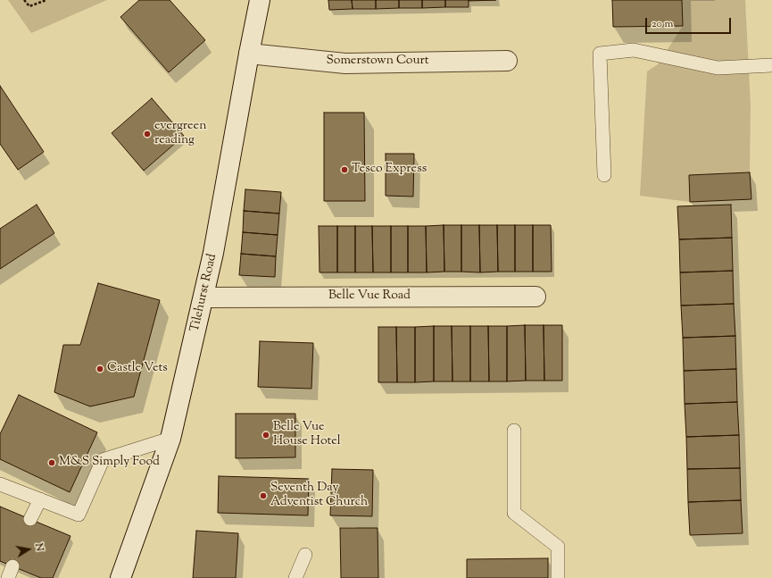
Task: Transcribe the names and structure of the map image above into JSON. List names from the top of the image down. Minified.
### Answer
{"streets":{"street":["Somerstown Court","Tilehurst Road","Belle Vue Road"]},"crossings":[["Somerstown Court","Tilehurst Road"],["Tilehurst Road","Belle Vue Road"]],"places":["evergreen reading","Tesco Express","Castle Vets","Belle Vue House Hotel","M&S Simply Food","Seventh Day Adventist Church"],"scale_bar":"20 m","north":"right"}
